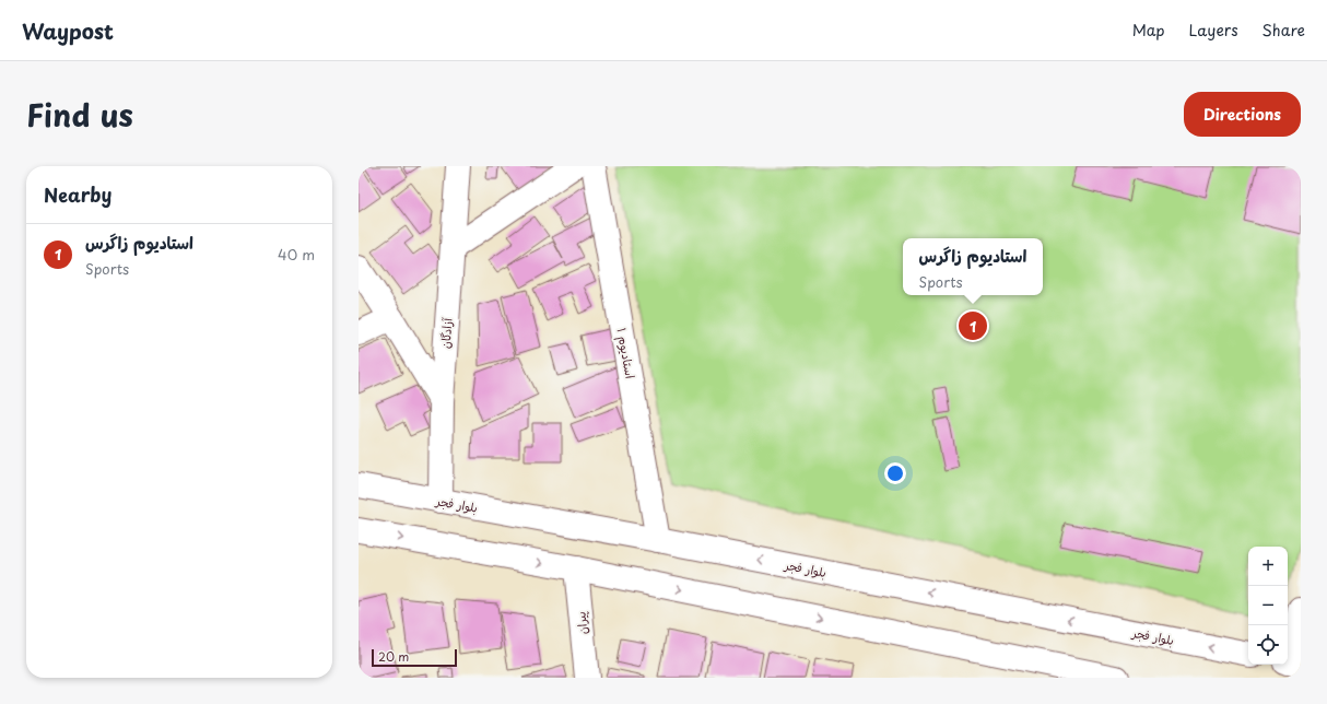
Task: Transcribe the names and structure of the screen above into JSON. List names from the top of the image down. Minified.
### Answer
{"streets":{"main road":["آزادگان","استادیوم ۱","بلوار فجر","پیران"]},"crossings":[["آزادگان","بلوار فجر"],["استادیوم ۱","بلوار فجر"]],"scale_bar":"20 m","page":{"header":"Waypost","nav":["Map","Layers","Share"],"title":"Find us","buttons":"Directions","heading":"Nearby","list":[{"mark":"1","name":"استادیوم زاگرس","note":"Sports","value":"40 m"}],"popup":["استادیوم زاگرس","Sports"],"pins":"1","map_buttons":["+","−"],"scale":"20 m"}}
